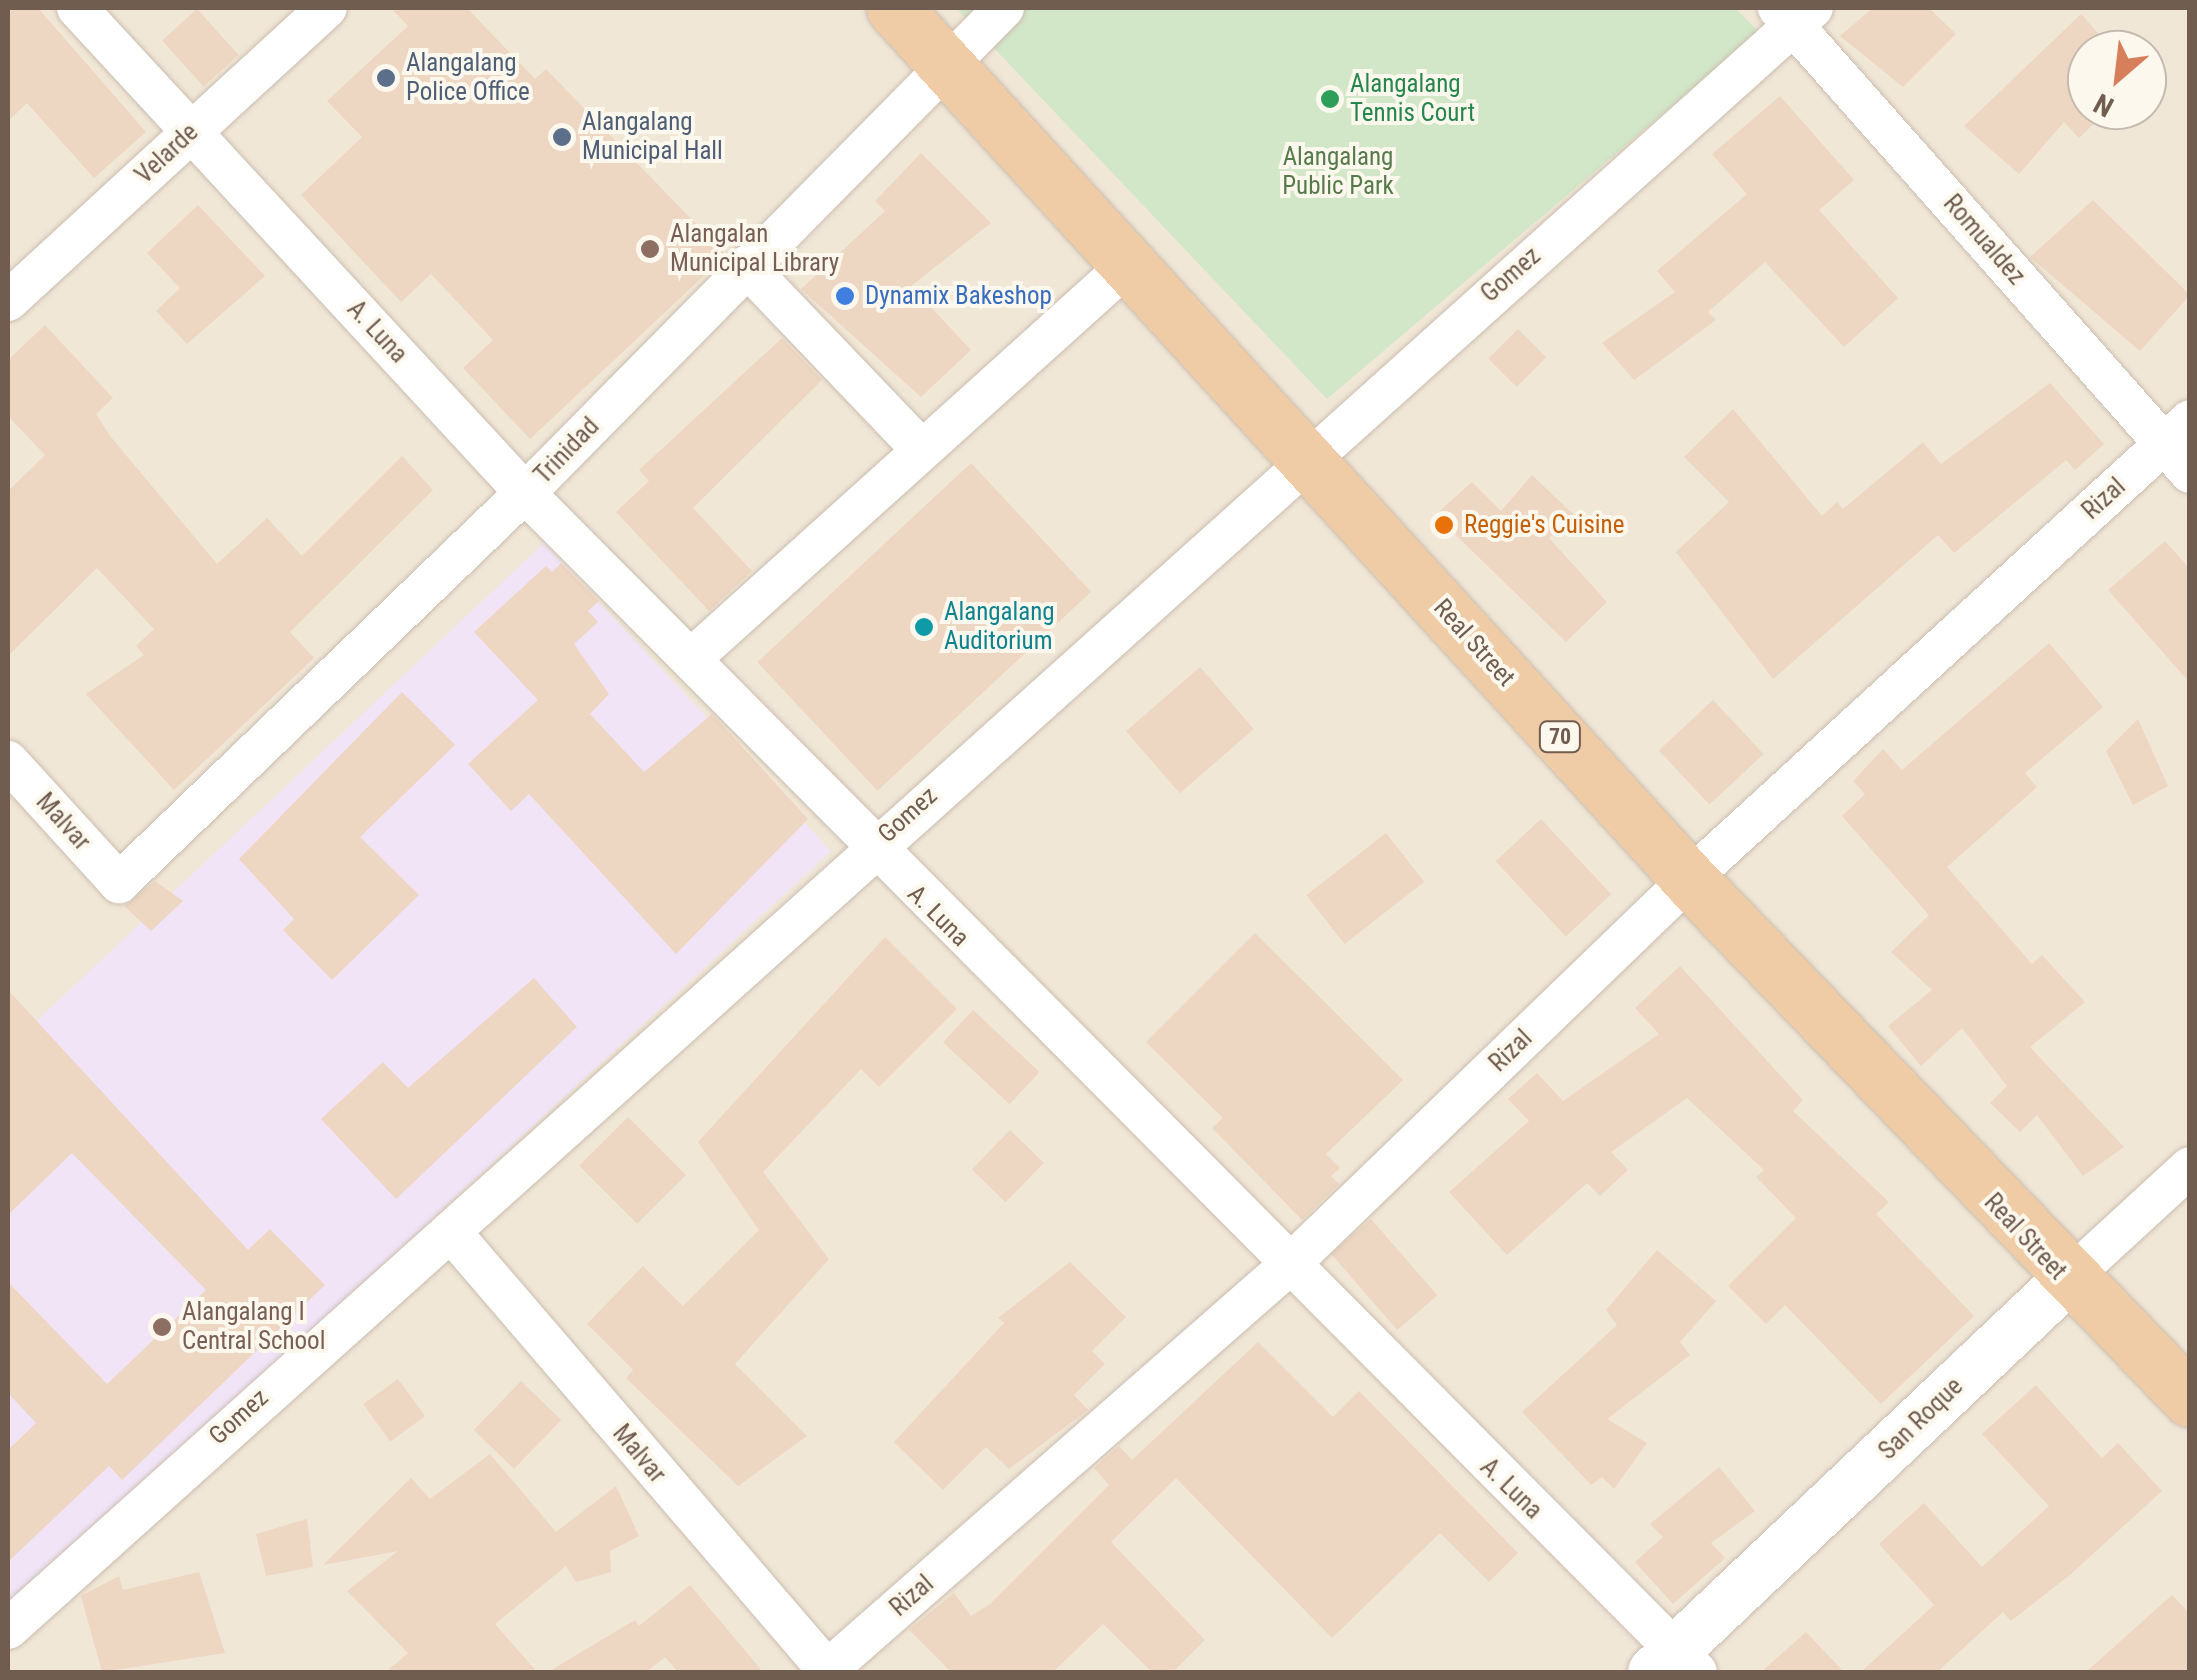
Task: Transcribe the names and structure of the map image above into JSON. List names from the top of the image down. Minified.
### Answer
{"streets":{"highway":["Real Street","70"],"street":["Velarde","Romualdez","Gomez","A. Luna","Trinidad","Rizal","Malvar","San Roque"]},"crossings":[["Velarde","A. Luna"],["Romualdez","Gomez"],["Romualdez","Rizal"],["Gomez","A. Luna"],["Gomez","Real Street"],["Gomez","Malvar"],["A. Luna","Trinidad"],["A. Luna","Rizal"],["A. Luna","San Roque"],["Trinidad","Real Street"],["Trinidad","Malvar"],["Rizal","Real Street"],["Rizal","Malvar"],["Real Street","San Roque"]],"parks":["Alangalang Public Park"],"places":["Alangalang Police Office","Alangalang Tennis Court","Alangalang Municipal Hall","Alangalan Municipal Library","Dynamix Bakeshop","Reggie's Cuisine","Alangalang Auditorium","Alangalang I Central School"],"north":"bottom left"}
